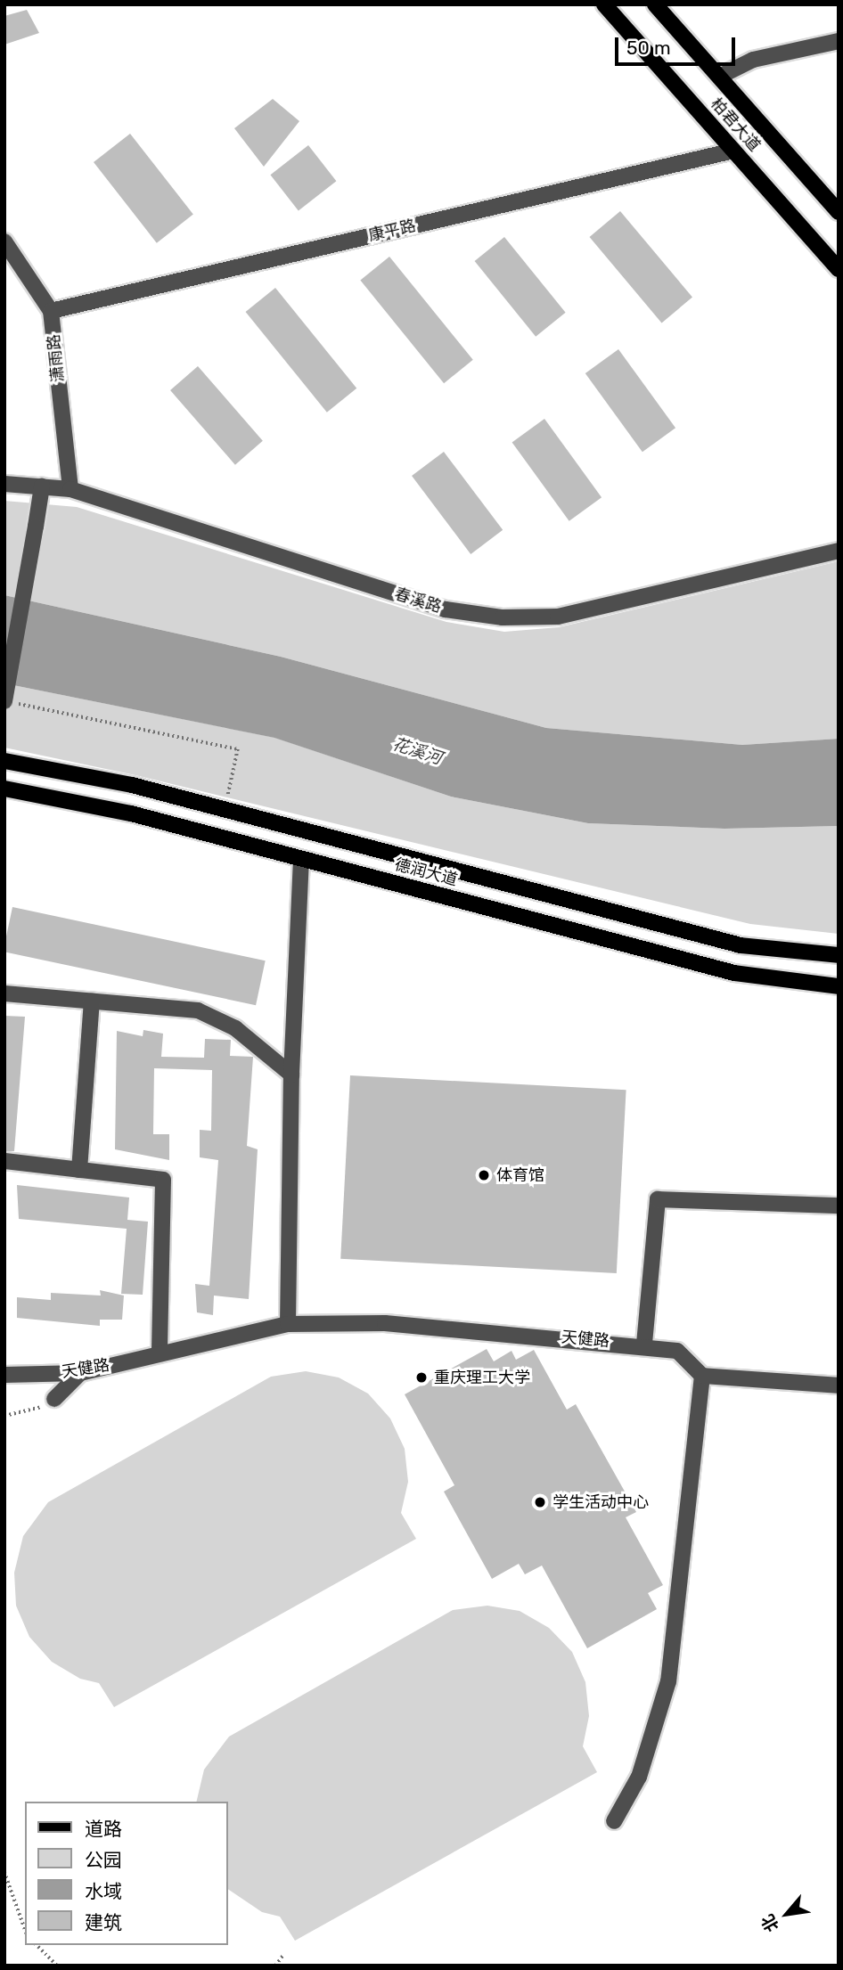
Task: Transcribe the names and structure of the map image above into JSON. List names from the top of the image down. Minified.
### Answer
{"streets":{"main road":["柏君大道","德润大道"],"street":["康平路","潇雨路","春溪路","天健路"]},"crossings":[["柏君大道","康平路"],["康平路","潇雨路"],["潇雨路","春溪路"]],"water":["花溪河"],"places":["体育馆","重庆理工大学","学生活动中心"],"legend":["道路","公园","水域","建筑"],"scale_bar":"50 m","north":"bottom left"}
